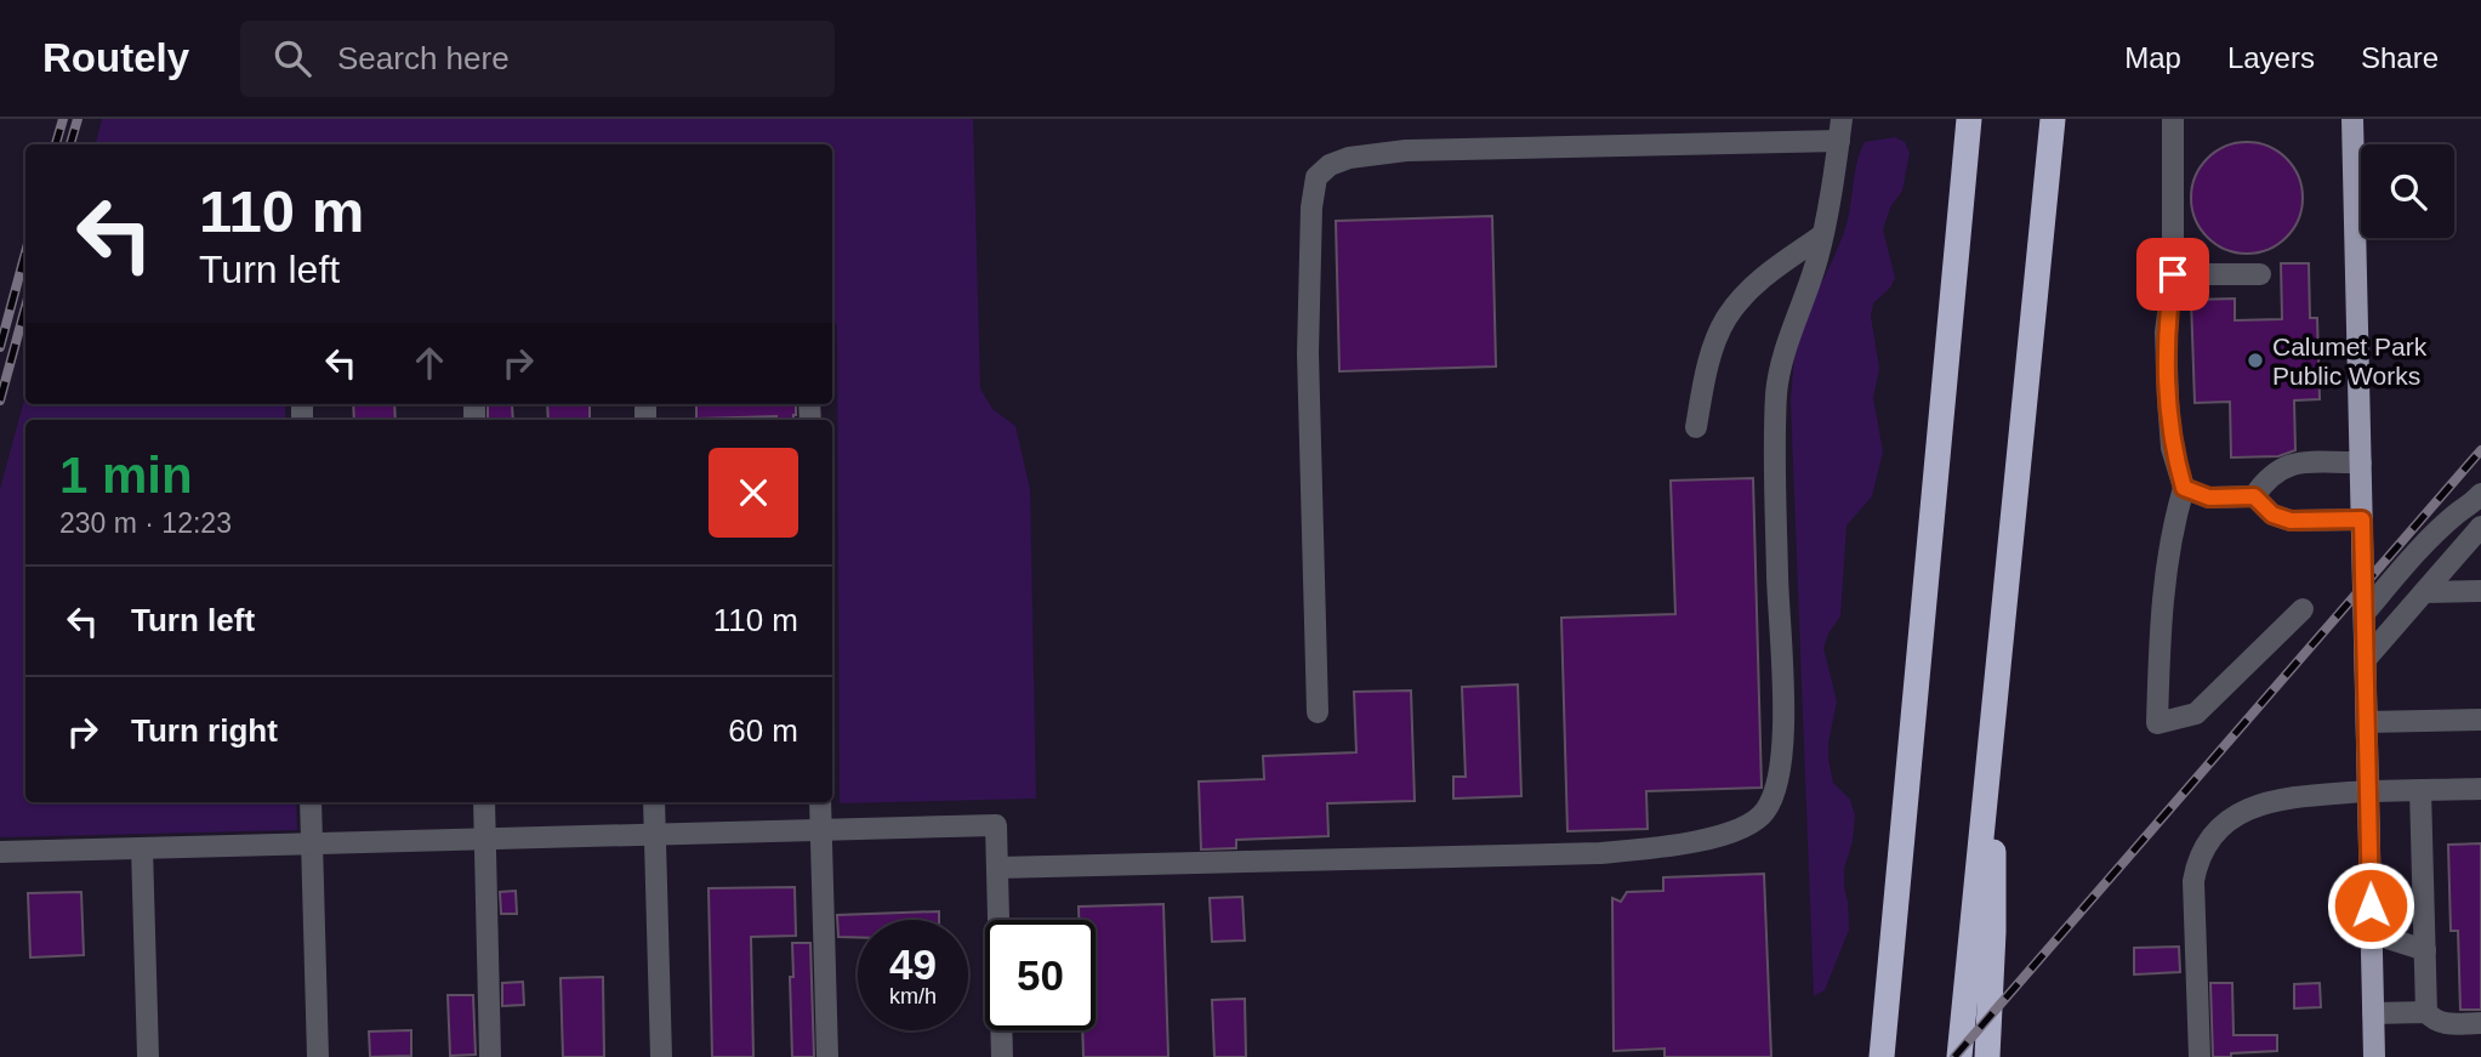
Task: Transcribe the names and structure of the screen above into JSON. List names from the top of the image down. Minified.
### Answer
{"places":["Calumet Park Public Works"],"page":{"header":"Routely","search":"Search here","nav":["Map","Layers","Share"],"turn":["110 m","Turn left"],"heading":["1 min","230 m · 12:23"],"list":[{"name":"Turn left","value":"110 m"},{"name":"Turn right","value":"60 m"}],"speed":"49 km/h","limit":"50"}}
